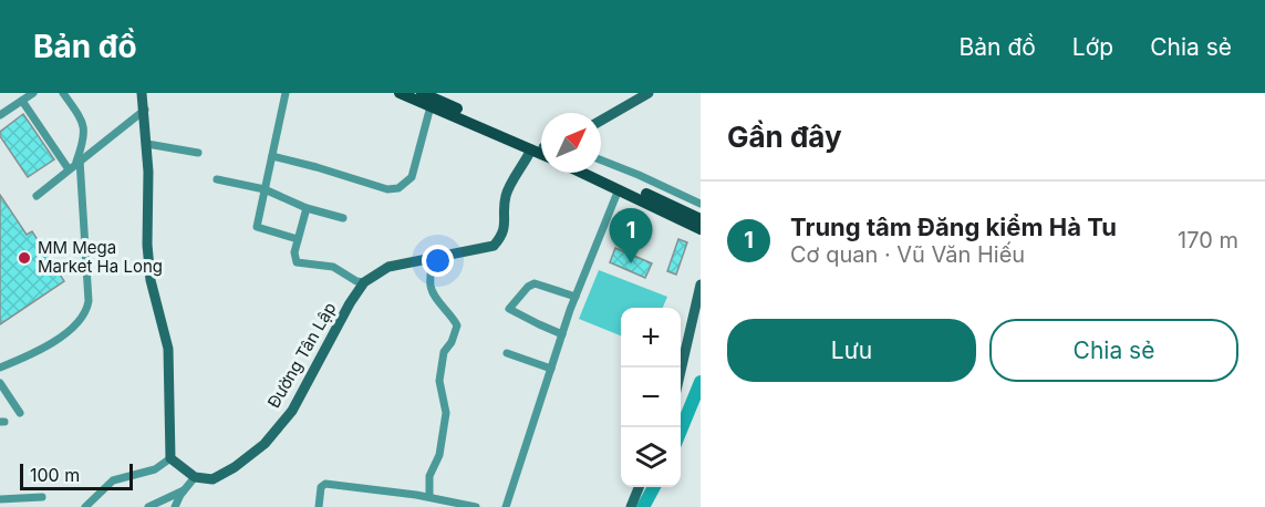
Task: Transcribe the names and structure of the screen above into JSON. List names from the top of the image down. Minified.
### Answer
{"streets":{"street":["Đường Tân Lập"]},"places":["MM Mega Market Ha Long"],"scale_bar":"100 m","north":"top right","page":{"header":"Bản đồ","nav":["Bản đồ","Lớp","Chia sẻ"],"heading":"Gần đây","list":[{"mark":"1","name":"Trung tâm Đăng kiểm Hà Tu","note":"Cơ quan · Vũ Văn Hiếu","value":"170 m"}],"pins":"1","buttons":["Lưu","Chia sẻ"],"map_buttons":["+","−"],"scale":"100 m"}}
